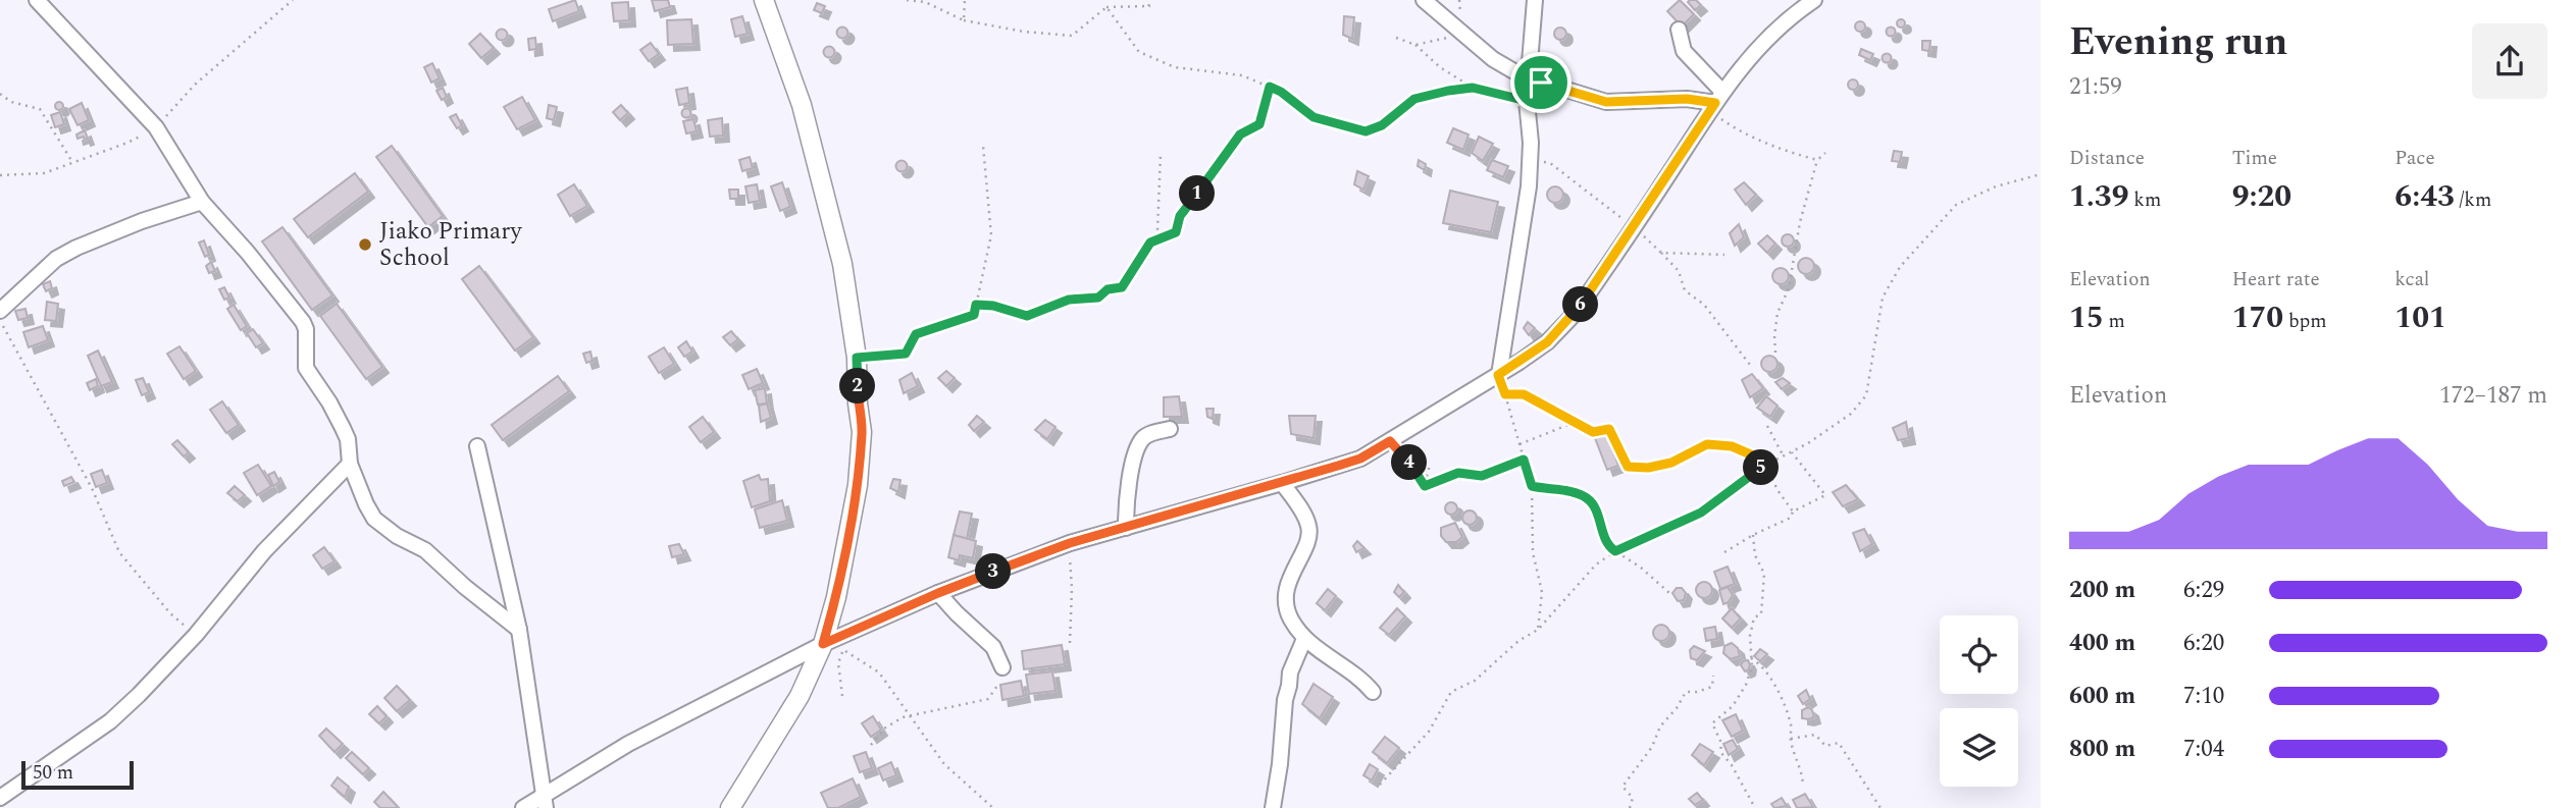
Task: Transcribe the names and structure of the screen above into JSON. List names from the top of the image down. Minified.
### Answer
{"places":["Jiako Primary School"],"scale_bar":"50 m","page":{"heading":["Evening run","21:59"],"stats":[["Distance","1.39 km"],["Time","9:20"],["Pace","6:43 /km"],["Elevation","15 m"],["Heart rate","170 bpm"],["kcal","101"]],"pins":["1","6","2","4","5","3"],"chart":["Elevation","172–187 m"],"list":[{"name":"200 m","note":"6:29"},{"name":"400 m","note":"6:20"},{"name":"600 m","note":"7:10"},{"name":"800 m","note":"7:04"}],"scale":"50 m"}}
